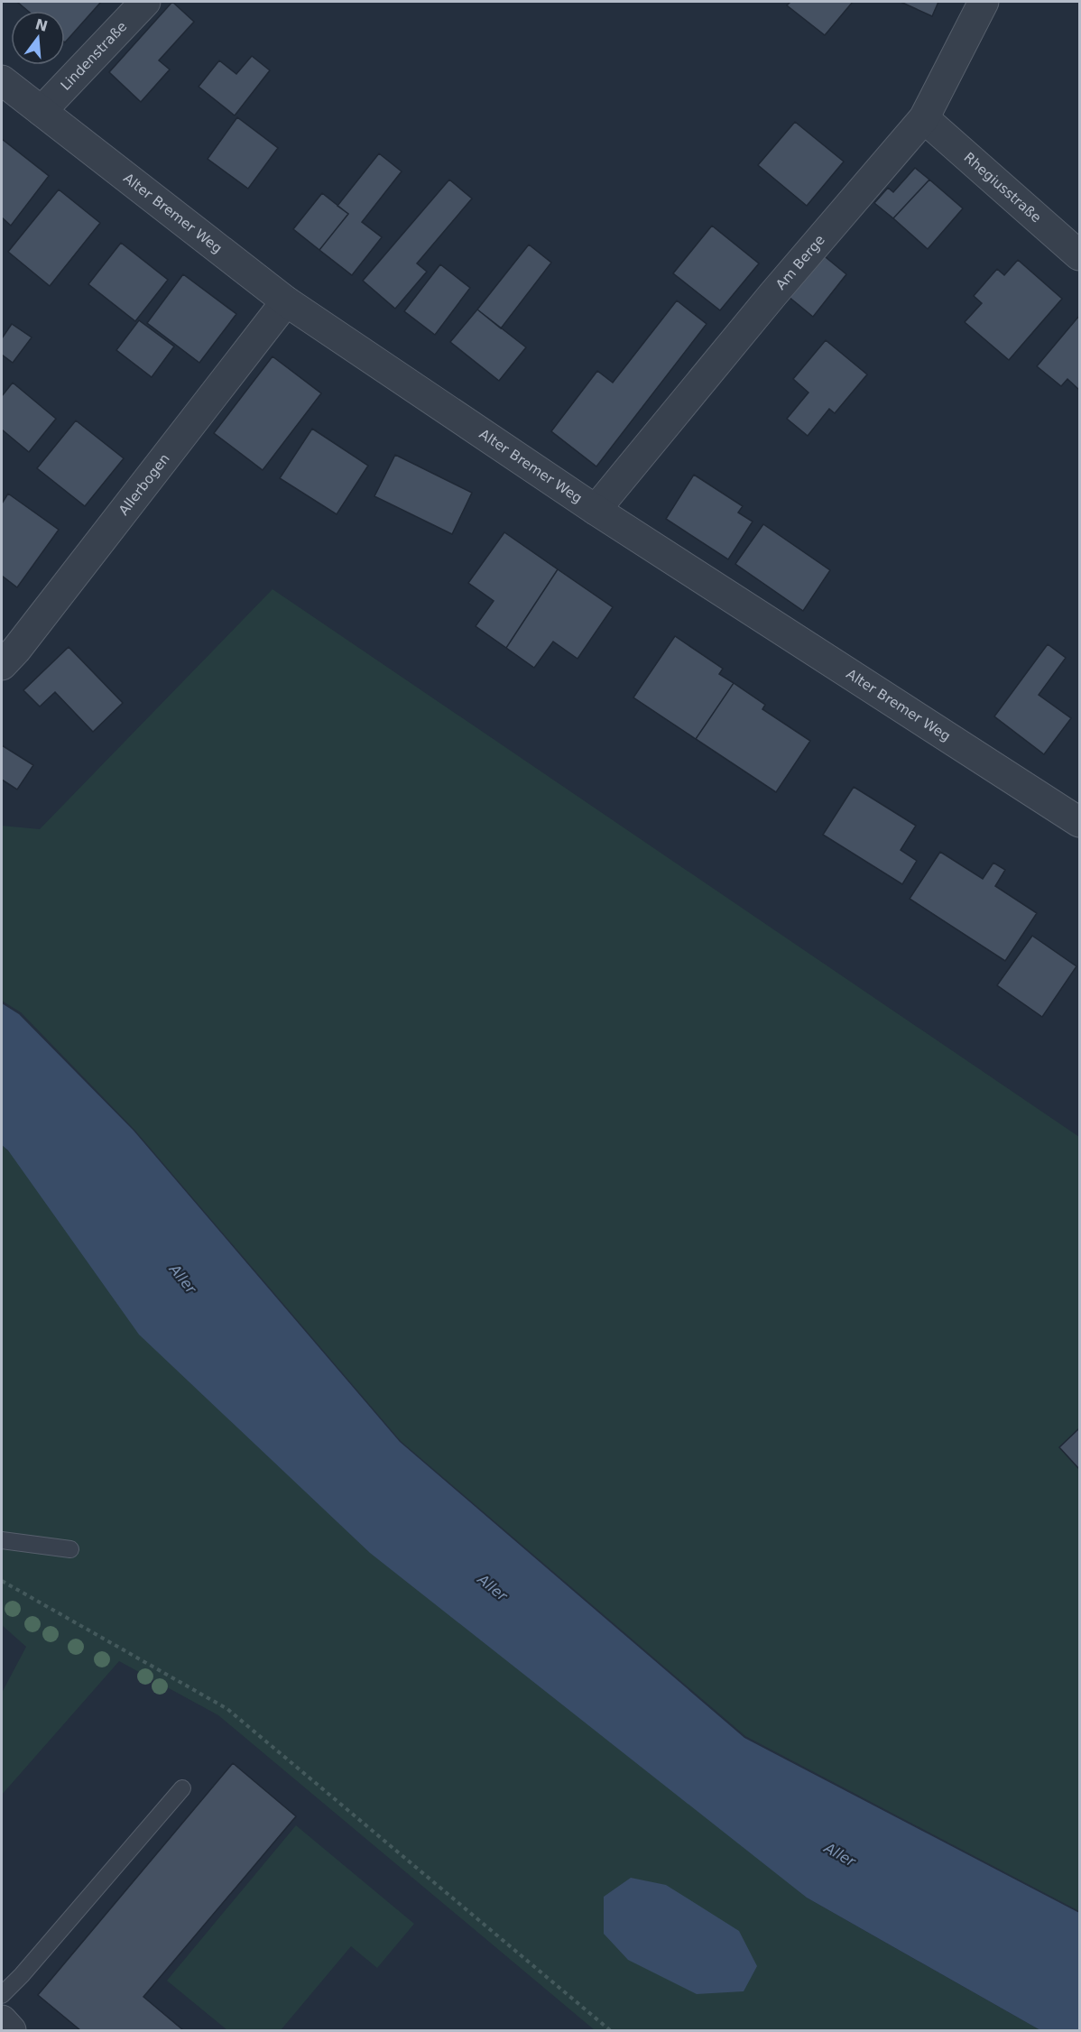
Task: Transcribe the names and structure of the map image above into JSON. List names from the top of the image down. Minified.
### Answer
{"streets":{"street":["Lindenstraße","Rhegiusstraße","Alter Bremer Weg","Am Berge","Allerbogen"]},"crossings":[["Lindenstraße","Alter Bremer Weg"],["Rhegiusstraße","Am Berge"],["Alter Bremer Weg","Am Berge"],["Alter Bremer Weg","Allerbogen"]],"water":["Aller"],"north":"top"}
